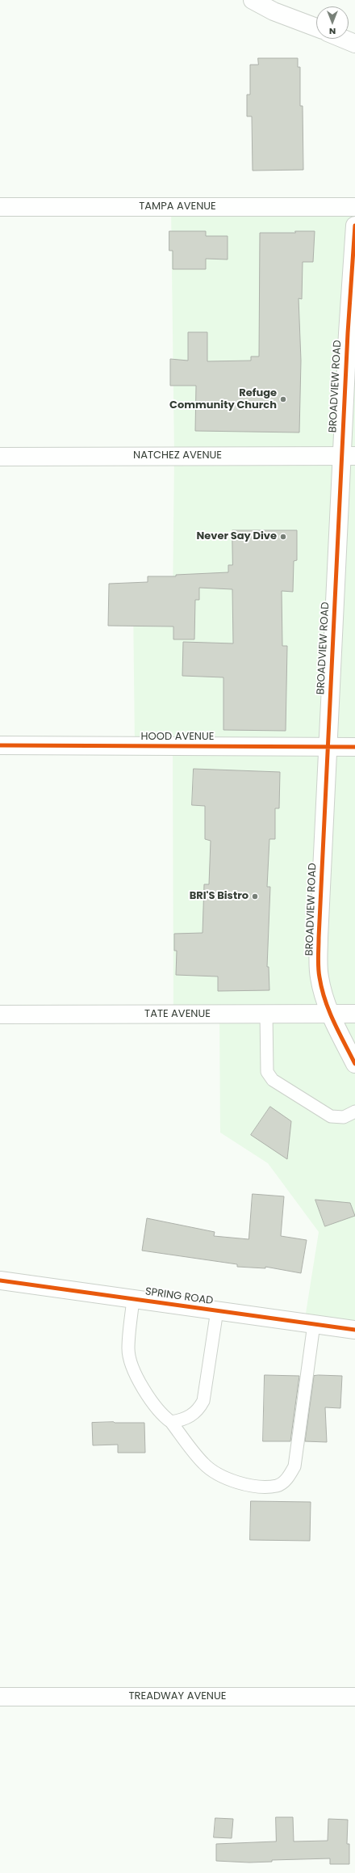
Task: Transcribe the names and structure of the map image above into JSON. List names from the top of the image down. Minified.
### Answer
{"streets":{"street":["TAMPA AVENUE","BROADVIEW ROAD","NATCHEZ AVENUE","HOOD AVENUE","TATE AVENUE","SPRING ROAD","TREADWAY AVENUE"]},"crossings":[["BROADVIEW ROAD","NATCHEZ AVENUE"],["BROADVIEW ROAD","HOOD AVENUE"],["BROADVIEW ROAD","TATE AVENUE"]],"places":["Refuge Community Church","Never Say Dive","BRI'S Bistro"],"north":"bottom"}
